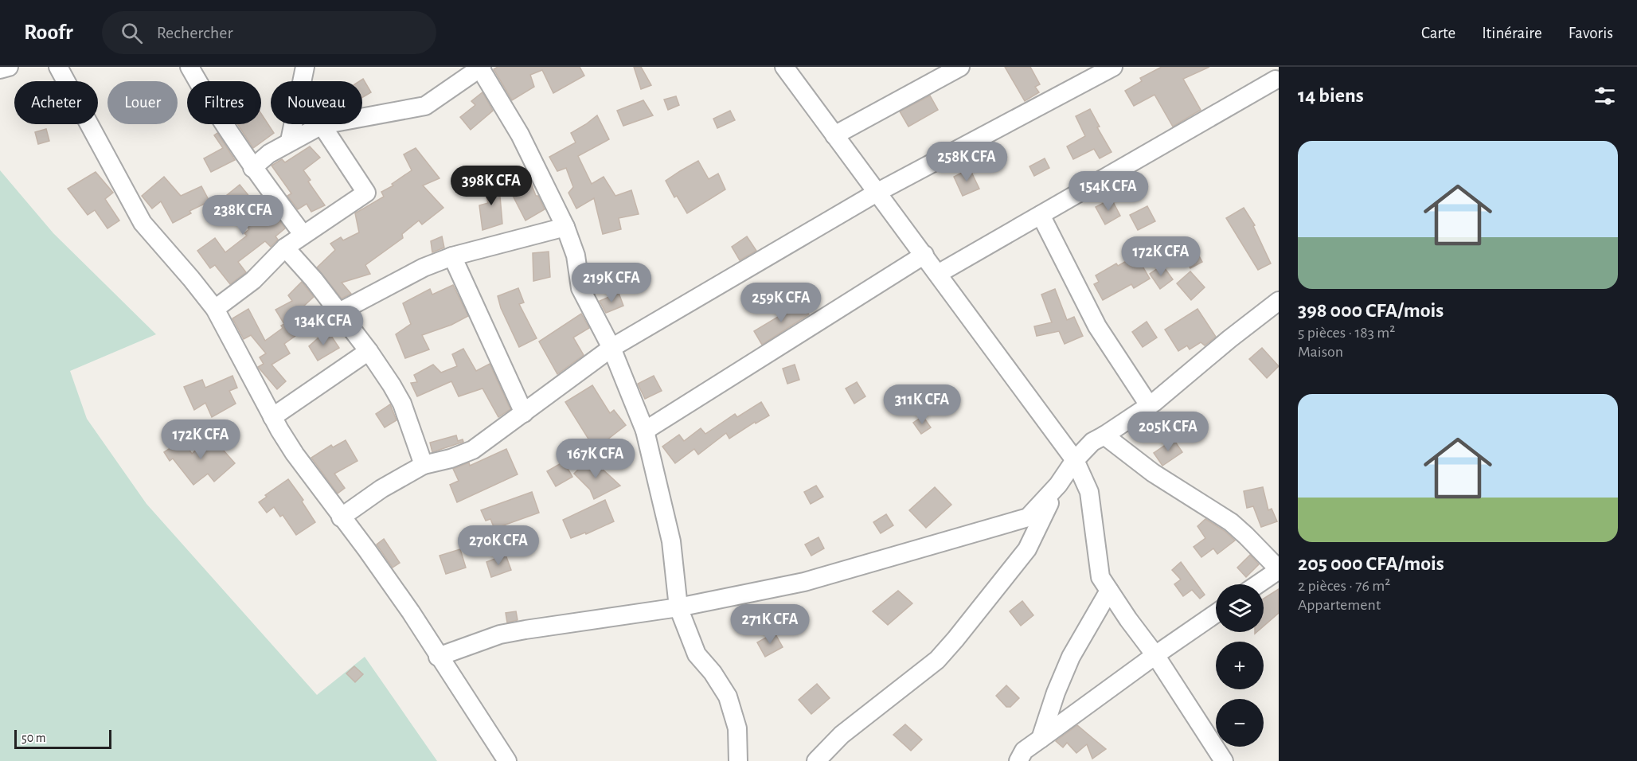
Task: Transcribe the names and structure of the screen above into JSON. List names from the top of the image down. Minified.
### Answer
{"scale_bar":"50 m","page":{"header":"Roofr","search":"Rechercher","nav":["Carte","Itinéraire","Favoris"],"heading":"14 biens","chip":["Acheter","Louer","Filtres","Nouveau"],"list":[{"name":"398 000 CFA/mois","note":"5 pièces · 183 m² · Maison"},{"name":"205 000 CFA/mois","note":"2 pièces · 76 m² · Appartement"}],"price":["258K CFA","398K CFA","154K CFA","238K CFA","172K CFA","219K CFA","259K CFA","134K CFA","311K CFA","205K CFA","172K CFA","167K CFA","270K CFA","271K CFA"],"map_buttons":["+","−"],"scale":"50 m"}}
